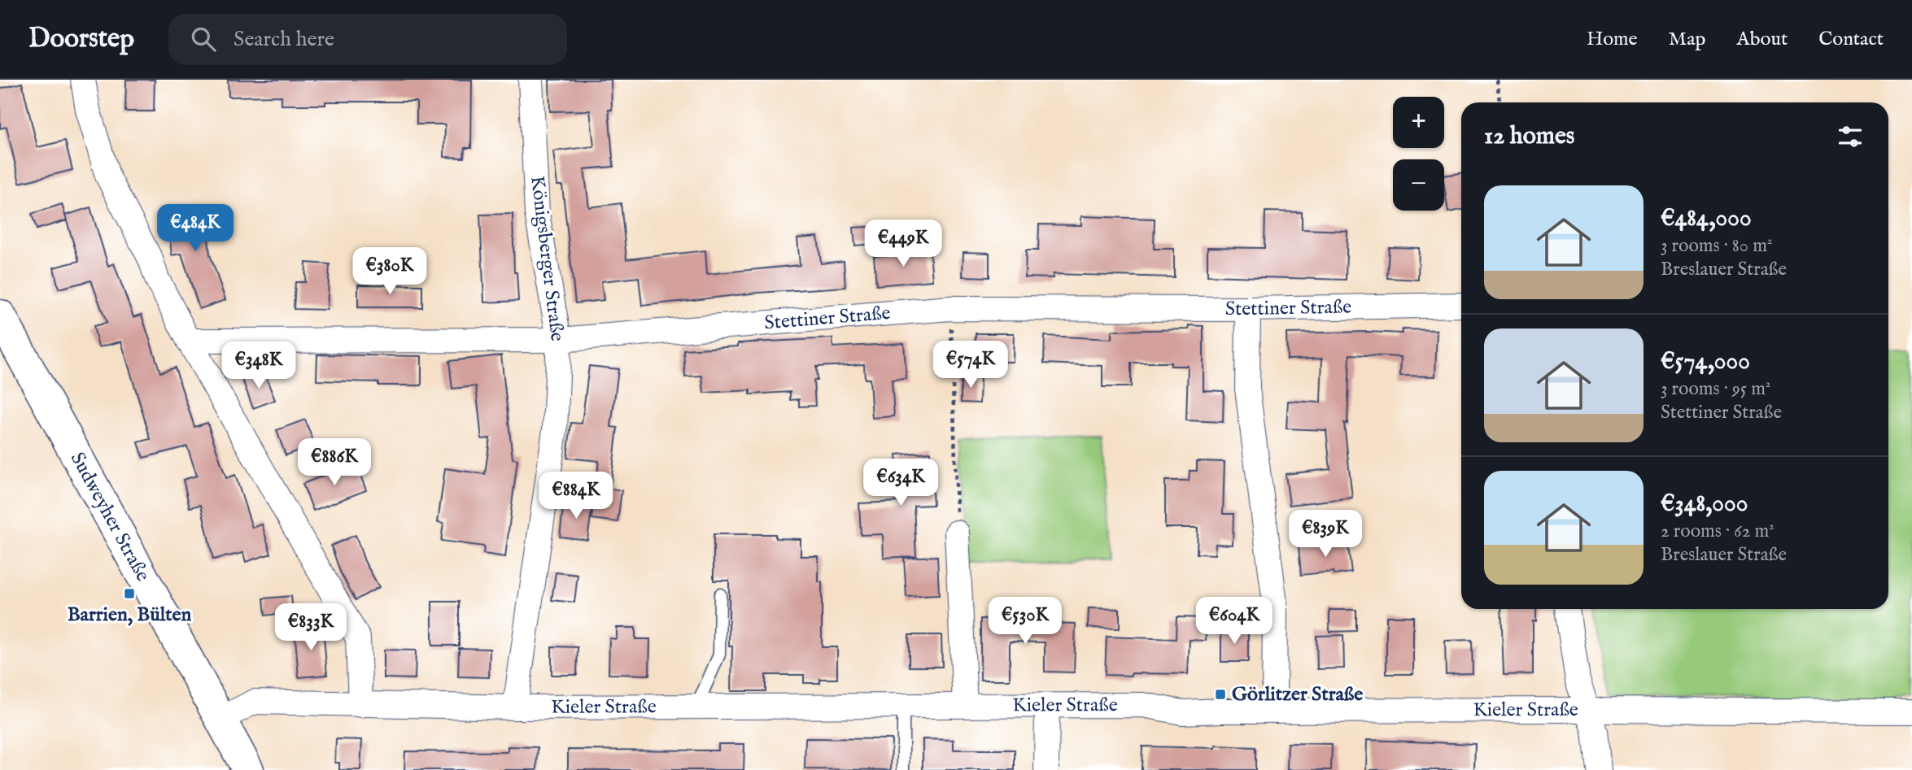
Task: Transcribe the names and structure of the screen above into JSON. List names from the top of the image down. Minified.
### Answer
{"streets":{"main road":["Sudweyher Straße"],"street":["Königsberger Straße","Stettiner Straße","Kieler Straße"]},"crossings":[["Königsberger Straße","Stettiner Straße"],["Königsberger Straße","Kieler Straße"],["Sudweyher Straße","Kieler Straße"]],"places":{"transit":["Barrien, Bülten","Görlitzer Straße"]},"page":{"header":"Doorstep","search":"Search here","nav":["Home","Map","About","Contact"],"map_buttons":["+","−"],"heading":"12 homes","list":[{"name":"€484,000","note":"3 rooms · 80 m² · Breslauer Straße"},{"name":"€574,000","note":"3 rooms · 95 m² · Stettiner Straße"},{"name":"€348,000","note":"2 rooms · 62 m² · Breslauer Straße"}],"price":["€484K","€449K","€380K","€574K","€348K","€886K","€634K","€884K","€839K","€530K","€604K","€833K"]}}
